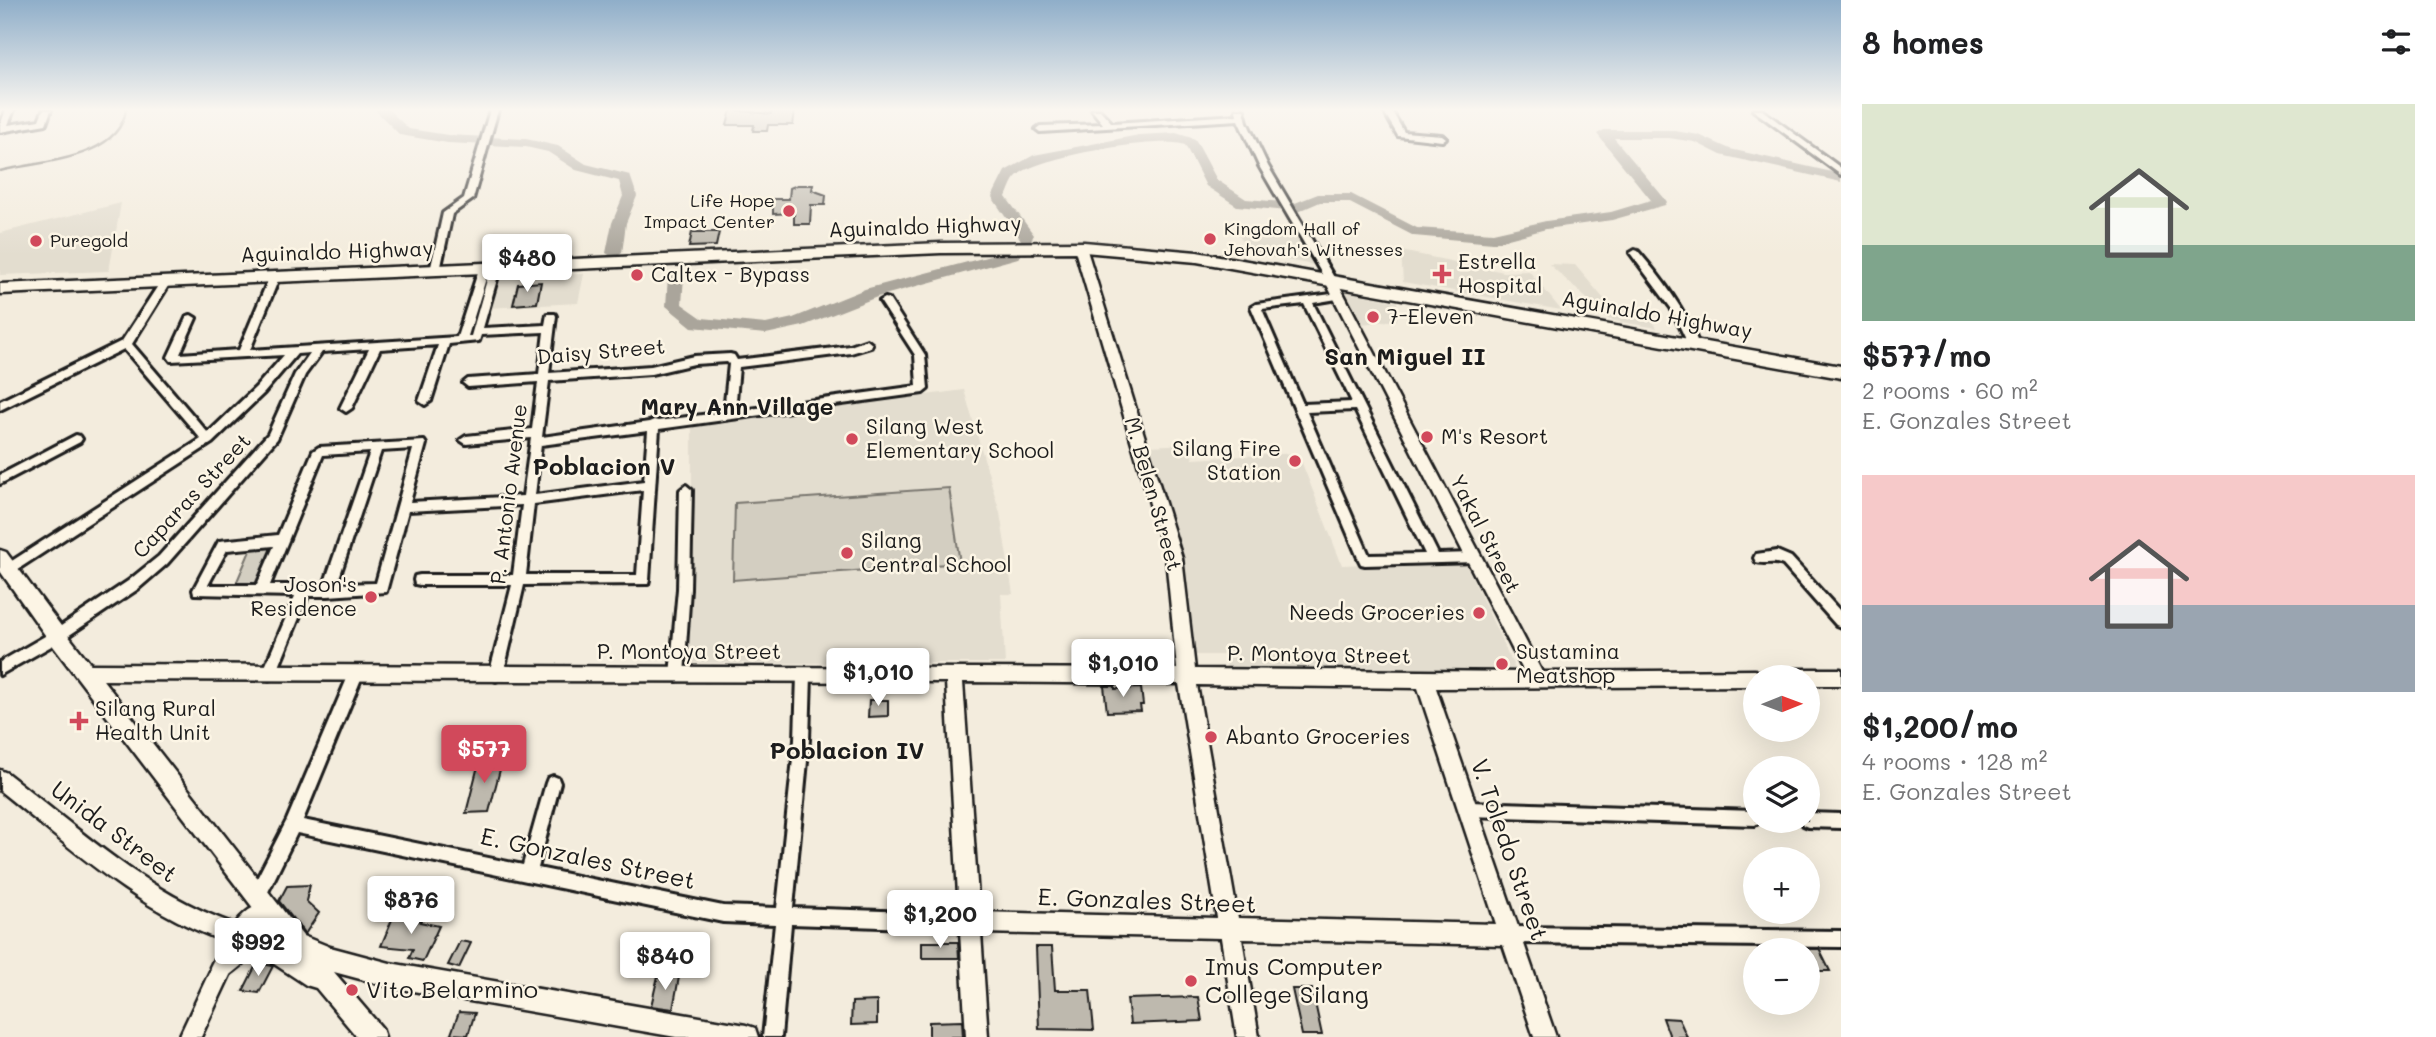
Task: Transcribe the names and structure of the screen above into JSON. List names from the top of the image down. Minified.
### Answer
{"streets":{"main road":["Aguinaldo Highway"],"street":["Daisy Street","P. Antonio Avenue","M. Belen Street","Caparas Street","Yakal Street","P. Montoya Street","Unida Street","V. Toledo Street","E. Gonzales Street"]},"crossings":[["Aguinaldo Highway","M. Belen Street"],["Aguinaldo Highway","Yakal Street"],["Daisy Street","P. Antonio Avenue"],["P. Antonio Avenue","P. Montoya Street"],["M. Belen Street","P. Montoya Street"],["M. Belen Street","E. Gonzales Street"],["Yakal Street","P. Montoya Street"],["P. Montoya Street","V. Toledo Street"],["V. Toledo Street","E. Gonzales Street"]],"districts":["San Miguel II","Mary Ann Village","Poblacion V","Poblacion IV"],"places":{"other":["Life Hope Impact Center","Kingdom Hall of Jehovah's Witnesses","Puregold","Caltex - Bypass","7-Eleven","M's Resort","Silang West Elementary School","Silang Fire Station","Silang Central School","Joson's Residence","Needs Groceries","Sustamina Meatshop","Abanto Groceries","Imus Computer College Silang","Vito Belarmino"],"health":["Estrella Hospital","Silang Rural Health Unit"]},"north":"right","page":{"heading":"8 homes","list":[{"name":"$577/mo","note":"2 rooms · 60 m² · E. Gonzales Street"},{"name":"$1,200/mo","note":"4 rooms · 128 m² · E. Gonzales Street"}],"price":["$480","$1,010","$1,010","$577","$876","$1,200","$992","$840"],"map_buttons":["+","−"]}}
